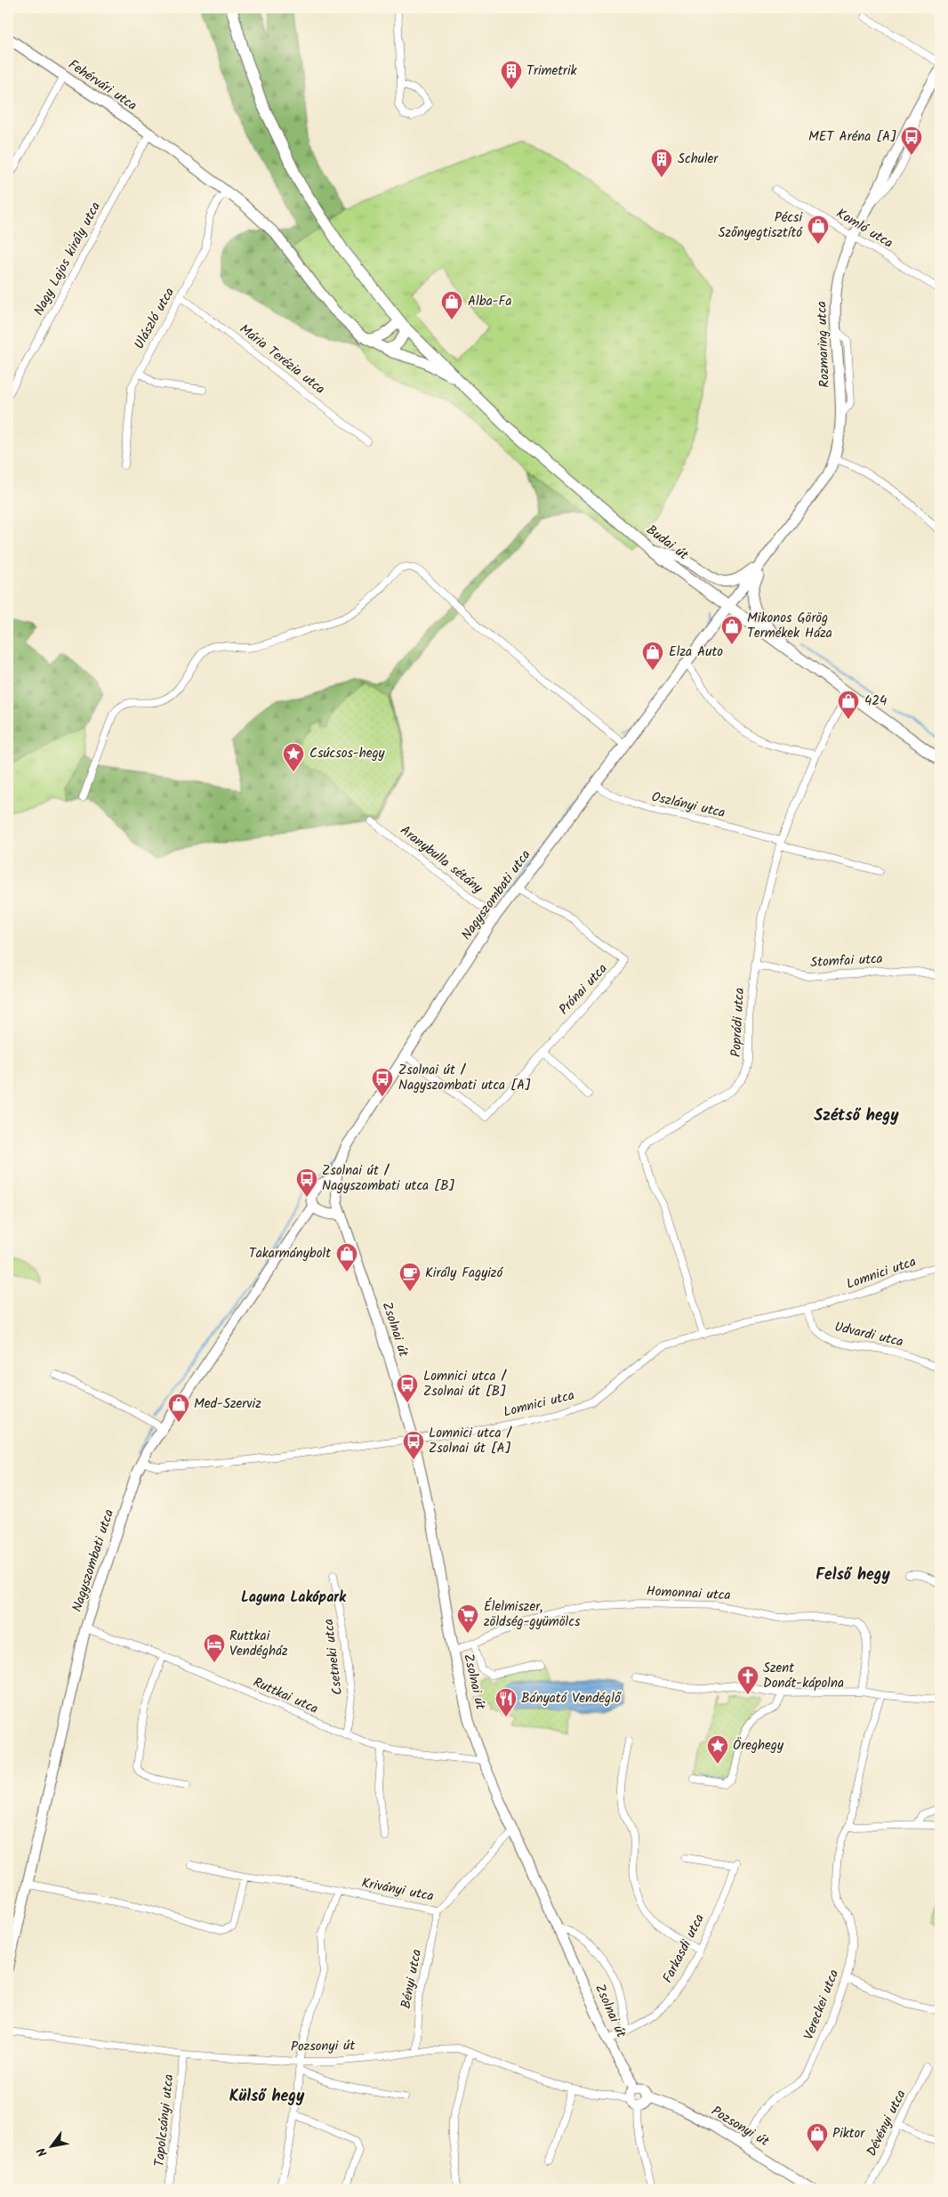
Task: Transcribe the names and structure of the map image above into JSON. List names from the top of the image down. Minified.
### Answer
{"streets":{"main road":["Budai út"],"street":["Fehérvári utca","Komló utca","Nagy Lajos király utca","Ulászló utca","Rozmaring utca","Mária Terézia utca","Oszlányi utca","Aranybulla sétány","Nagyszombati utca","Stomfai utca","Prónai utca","Poprádi utca","Lomnici utca","Zsolnai út","Udvardi utca","Homonnai utca","Csetneki utca","Ruttkai utca","Kriványi utca","Farkasdi utca","Bényi utca","Vereckei utca","Pozsonyi út","Tapolcsányi utca","Dévényi utca"]},"crossings":[["Fehérvári utca","Nagy Lajos király utca"],["Fehérvári utca","Ulászló utca"],["Fehérvári utca","Budai út"],["Komló utca","Rozmaring utca"],["Ulászló utca","Mária Terézia utca"],["Rozmaring utca","Budai út"],["Rozmaring utca","Nagyszombati utca"],["Budai út","Nagyszombati utca"],["Budai út","Poprádi utca"],["Oszlányi utca","Nagyszombati utca"],["Oszlányi utca","Poprádi utca"],["Aranybulla sétány","Nagyszombati utca"],["Nagyszombati utca","Prónai utca"],["Nagyszombati utca","Lomnici utca"],["Nagyszombati utca","Zsolnai út"],["Nagyszombati utca","Ruttkai utca"],["Stomfai utca","Poprádi utca"],["Poprádi utca","Lomnici utca"],["Lomnici utca","Zsolnai út"],["Lomnici utca","Udvardi utca"],["Zsolnai út","Homonnai utca"],["Zsolnai út","Ruttkai utca"],["Zsolnai út","Kriványi utca"],["Zsolnai út","Farkasdi utca"],["Zsolnai út","Pozsonyi út"],["Csetneki utca","Ruttkai utca"],["Kriványi utca","Bényi utca"],["Bényi utca","Pozsonyi út"],["Vereckei utca","Pozsonyi út"],["Pozsonyi út","Tapolcsányi utca"]],"districts":["Szétső hegy","Felső hegy","Laguna Lakópark","Külső hegy"],"places":{"building":["Trimetrik","Schuler"],"bus stop":["MET Aréna [A]","Zsolnai út / Nagyszombati utca [A]","Zsolnai út / Nagyszombati utca [B]","Lomnici utca / Zsolnai út [B]","Lomnici utca / Zsolnai út [A]"],"shop":["Pécsi Szőnyegtisztító","Alba-Fa","Mikonos Görög Termékek Háza","Elza Auto","424","Takarmánybolt","Med-Szerviz","Piktor"],"place":["Csúcsos-hegy","Öreghegy"],"cafe":["Király Fagyizó"],"supermarket":["Élelmiszer, zöldség-gyümölcs"],"hotel":["Ruttkai Vendégház"],"church":["Szent Donát-kápolna"],"restaurant":["Bányató Vendéglő"]},"north":"bottom left"}
